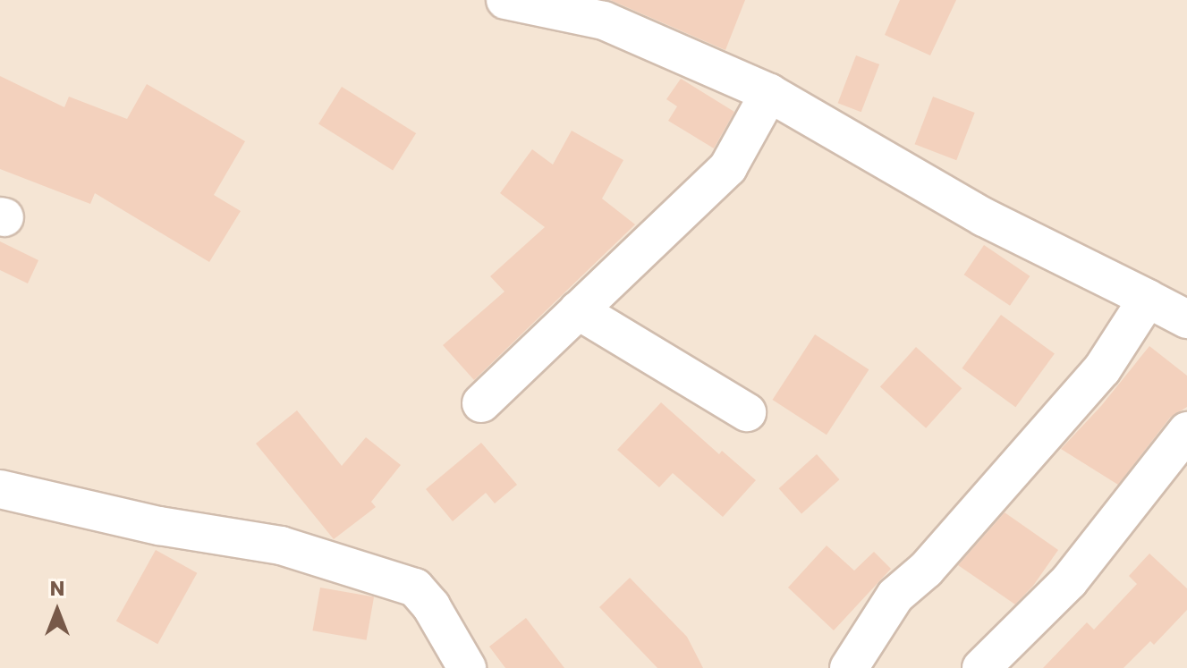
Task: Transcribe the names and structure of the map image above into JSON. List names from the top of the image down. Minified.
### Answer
{"north":"top"}
